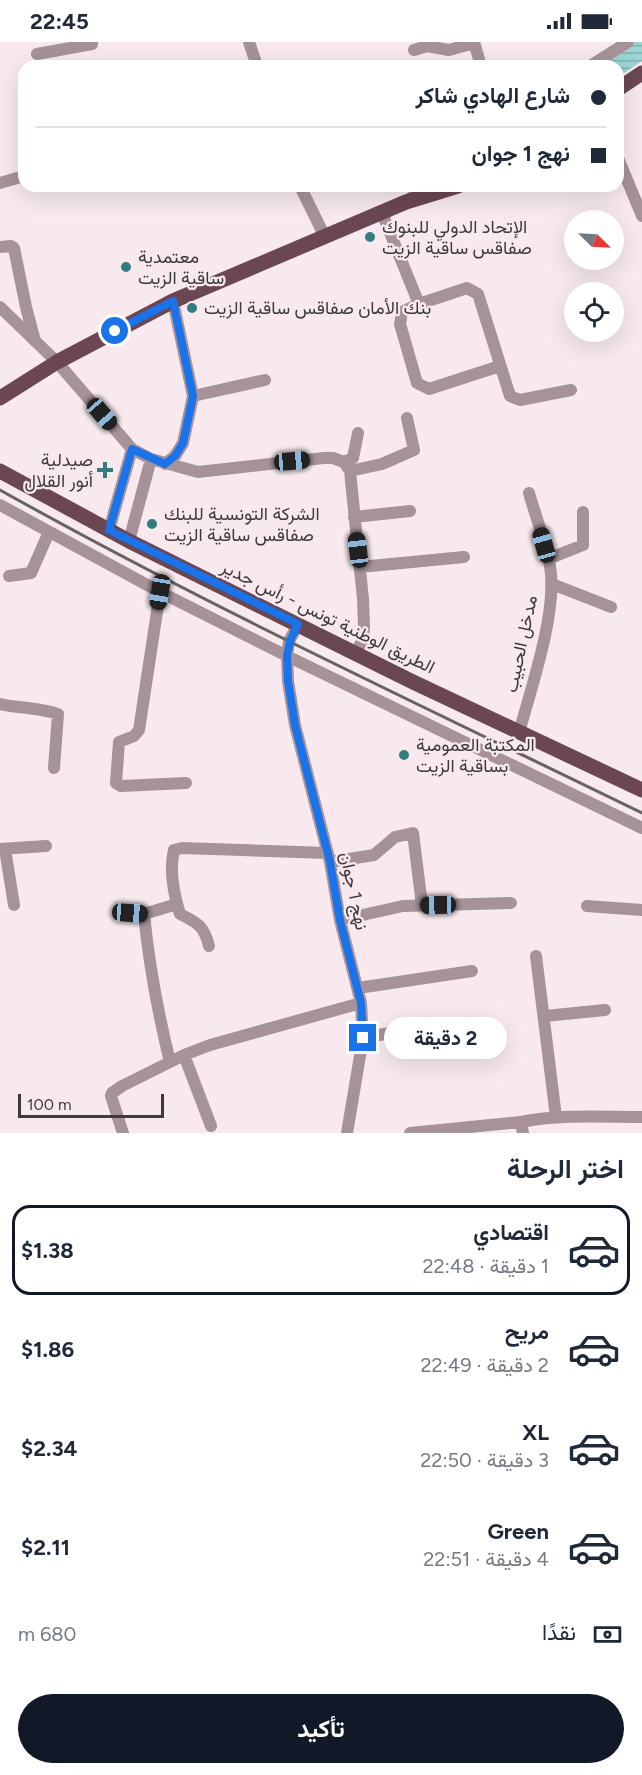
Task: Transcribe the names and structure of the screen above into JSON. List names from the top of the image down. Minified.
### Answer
{"streets":{"main road":["الطريق الوطنية تونس - رأس جدير"],"street":["مدخل الحبيب","نهج 1 جوان"]},"crossings":[["الطريق الوطنية تونس - رأس جدير","مدخل الحبيب"],["الطريق الوطنية تونس - رأس جدير","نهج 1 جوان"]],"places":{"other":["الإتحاد الدولي للبنوك صفاقس ساقية الزيت","معتمدية ساقية الزيت","بنك الأمان صفاقس ساقية الزيت","الشركة التونسية للبنك صفاقس ساقية الزيت","المكتبة العمومية بساقية الزيت"],"health":["صيدلية أنور القلال"]},"scale_bar":"100 m","north":"bottom right","page":{"status":"22:45","banner":["شارع الهادي شاكر","نهج 1 جوان"],"bubble":"2 دقيقة","scale":"100 m","heading":"اختر الرحلة","list":[{"name":"اقتصادي","note":"1 دقيقة · 22:48","value":"$1.38"},{"name":"مريح","note":"2 دقيقة · 22:49","value":"$1.86"},{"name":"XL","note":"3 دقيقة · 22:50","value":"$2.34"},{"name":"Green","note":"4 دقيقة · 22:51","value":"$2.11"}],"pay":["نقدًا","680 m"],"buttons":"تأكيد"}}
